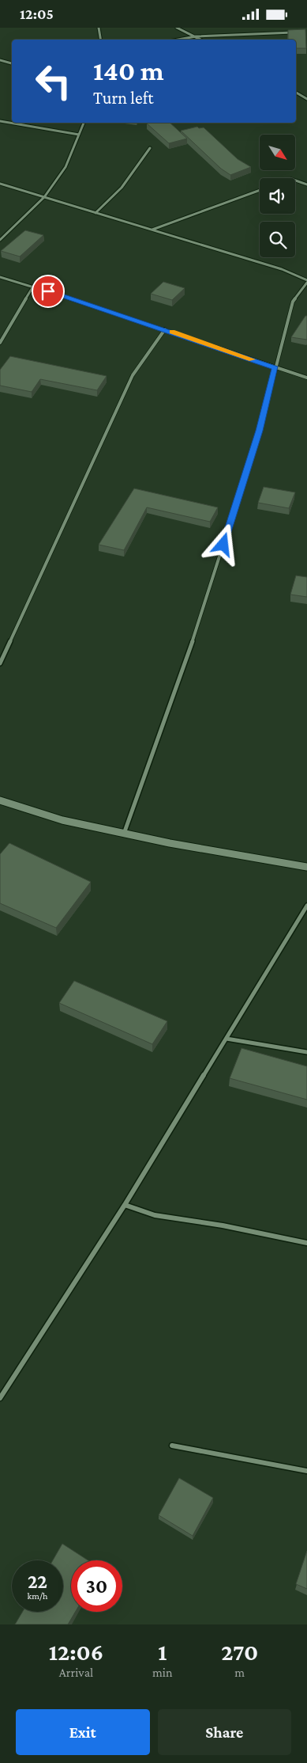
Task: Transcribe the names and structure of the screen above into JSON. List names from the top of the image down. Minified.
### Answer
{"north":"bottom right","page":{"status":"12:05","turn":["140 m","Turn left"],"speed":"22 km/h","limit":"30","eta":["12:06","Arrival","1","min","270","m"],"buttons":["Exit","Share"]}}
